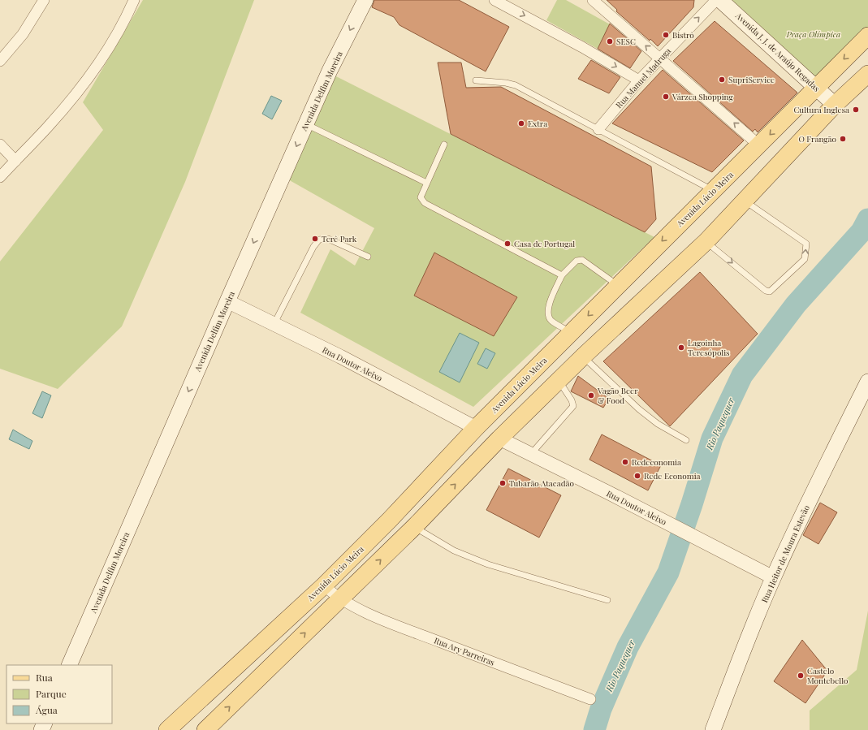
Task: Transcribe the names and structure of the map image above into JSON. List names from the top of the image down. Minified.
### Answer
{"streets":{"main road":["Avenida J. J. de Araújo Regadas","Avenida Delfim Moreira","Avenida Lúcio Meira","Rua Heitor de Moura Estevão"],"street":["Rua Manuel Madruga","Rua Doutor Aleixo","Rua Ary Parreiras"]},"crossings":[["Avenida J. J. de Araújo Regadas","Avenida Lúcio Meira"],["Avenida Delfim Moreira","Rua Doutor Aleixo"],["Avenida Lúcio Meira","Rua Doutor Aleixo"],["Avenida Lúcio Meira","Rua Ary Parreiras"],["Rua Doutor Aleixo","Rua Heitor de Moura Estevão"]],"one_way":["Rua Manuel Madruga","Avenida Delfim Moreira"],"water":["Rio Paquequer"],"parks":["Praça Olímpica"],"places":["Bistrô","SESC","SupriService","Várzea Shopping","Cultura Inglesa","Extra","O Frangão","Terê Park","Casa de Portugal","Lagoinha Teresópolis","Vagão Beer & Food","Redeconomia","Rede Economia","Tubarão Atacadão","Castelo Montebello"],"legend":["Rua","Parque","Água"]}
